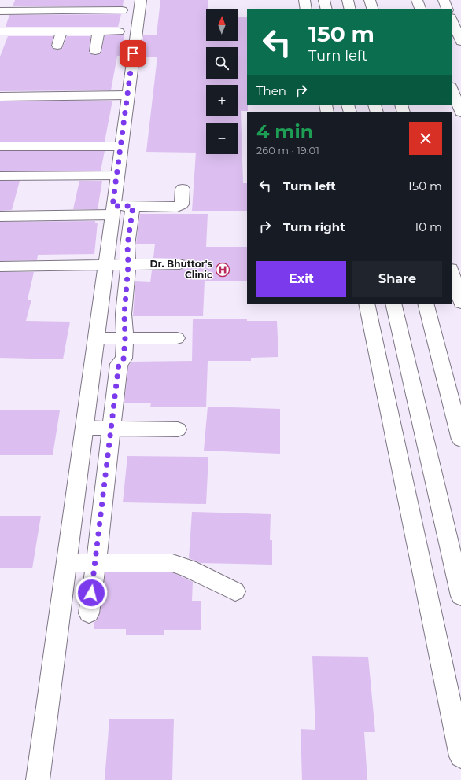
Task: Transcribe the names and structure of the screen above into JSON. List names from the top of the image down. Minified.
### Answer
{"places":{"hospital":["Dr. Bhuttor's Clinic"]},"north":"top","page":{"map_buttons":["+","−"],"turn":["150 m","Turn left"],"then":"Then","heading":["4 min","260 m · 19:01"],"list":[{"name":"Turn left","value":"150 m"},{"name":"Turn right","value":"10 m"}],"buttons":["Exit","Share"]}}
